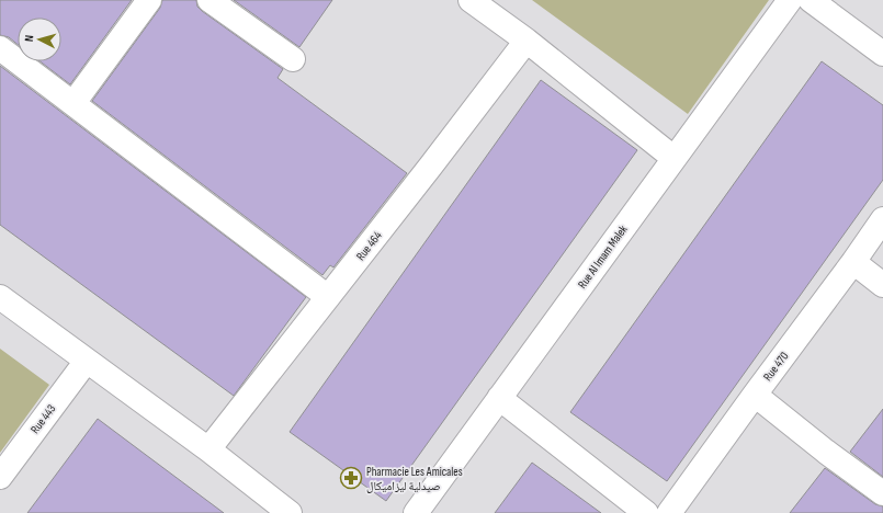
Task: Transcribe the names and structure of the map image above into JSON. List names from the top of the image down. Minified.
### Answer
{"streets":{"street":["Rue 464","Rue Al Imam Malek","Rue 470","Rue 443"]},"places":{"pharmacy":["Pharmacie Les Amicales صيدلية ليزاميكال"]},"north":"left"}
